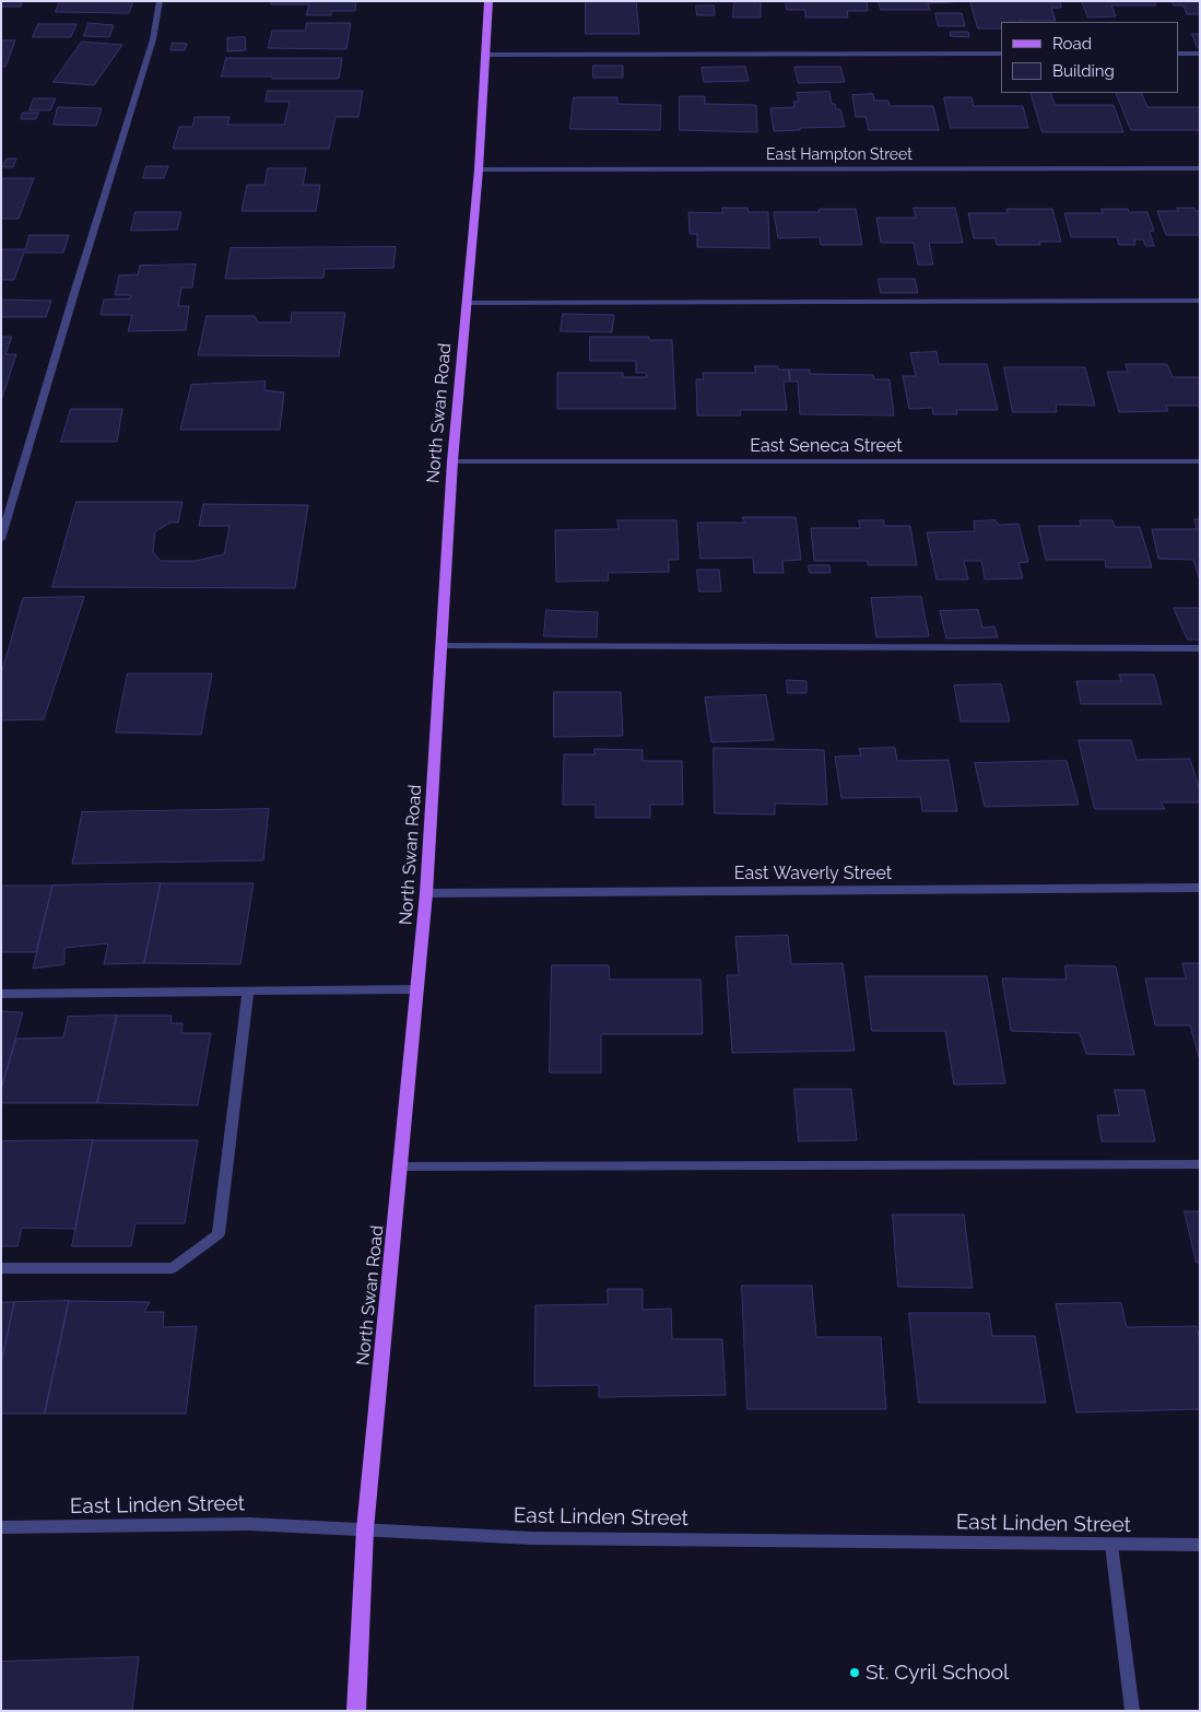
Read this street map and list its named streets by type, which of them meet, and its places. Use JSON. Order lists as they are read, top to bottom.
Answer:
{
  "streets": {
    "main road": ["North Swan Road"],
    "street": [
      "East Hampton Street",
      "East Seneca Street",
      "East Waverly Street",
      "East Linden Street"
    ]
  },
  "crossings": [
    ["East Hampton Street", "North Swan Road"],
    ["North Swan Road", "East Seneca Street"],
    ["North Swan Road", "East Waverly Street"],
    ["North Swan Road", "East Linden Street"]
  ],
  "places": ["St. Cyril School"],
  "legend": ["Road", "Building"]
}
